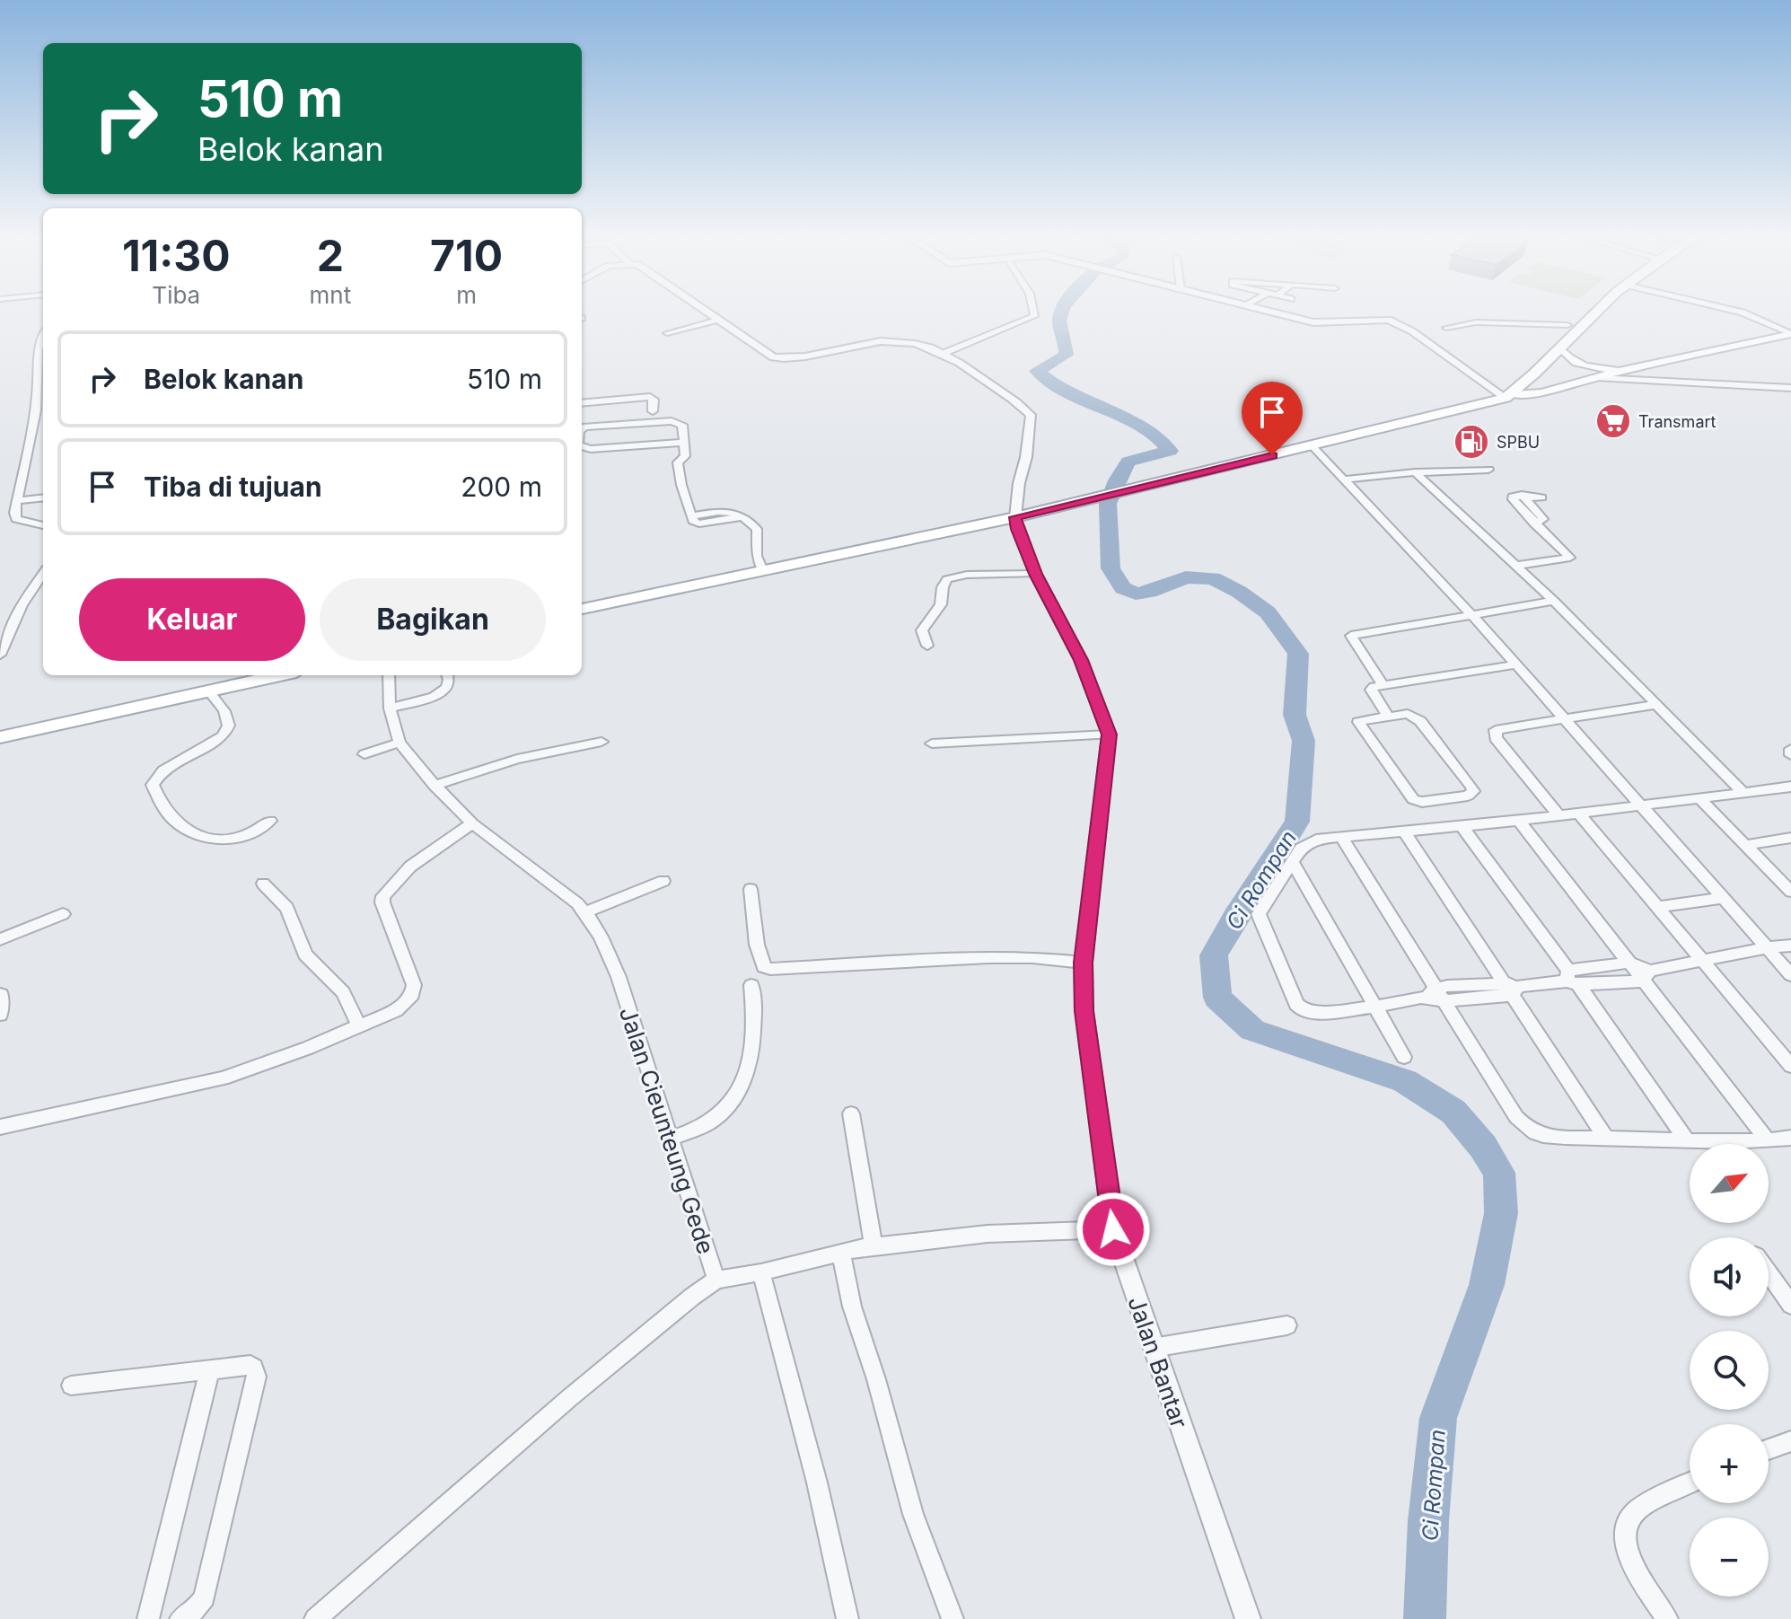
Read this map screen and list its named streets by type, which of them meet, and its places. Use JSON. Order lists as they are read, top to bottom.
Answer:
{
  "streets": {
    "street": ["Jalan Cieunteung Gede", "Jalan Bantar"]
  },
  "crossings": [
    ["Jalan Cieunteung Gede", "Jalan Bantar"]
  ],
  "water": ["Ci Rompan"],
  "places": {
    "supermarket": ["Transmart"],
    "fuel station": ["SPBU"]
  },
  "north": "top right",
  "page": {
    "turn": ["510 m", "Belok kanan"],
    "eta": [
      "11:30",
      "Tiba",
      "2",
      "mnt",
      "710",
      "m"
    ],
    "list": [
      {
        "name": "Belok kanan",
        "value": "510 m"
      },
      {
        "name": "Tiba di tujuan",
        "value": "200 m"
      }
    ],
    "buttons": ["Keluar", "Bagikan"],
    "map_buttons": ["+", "−"]
  }
}
